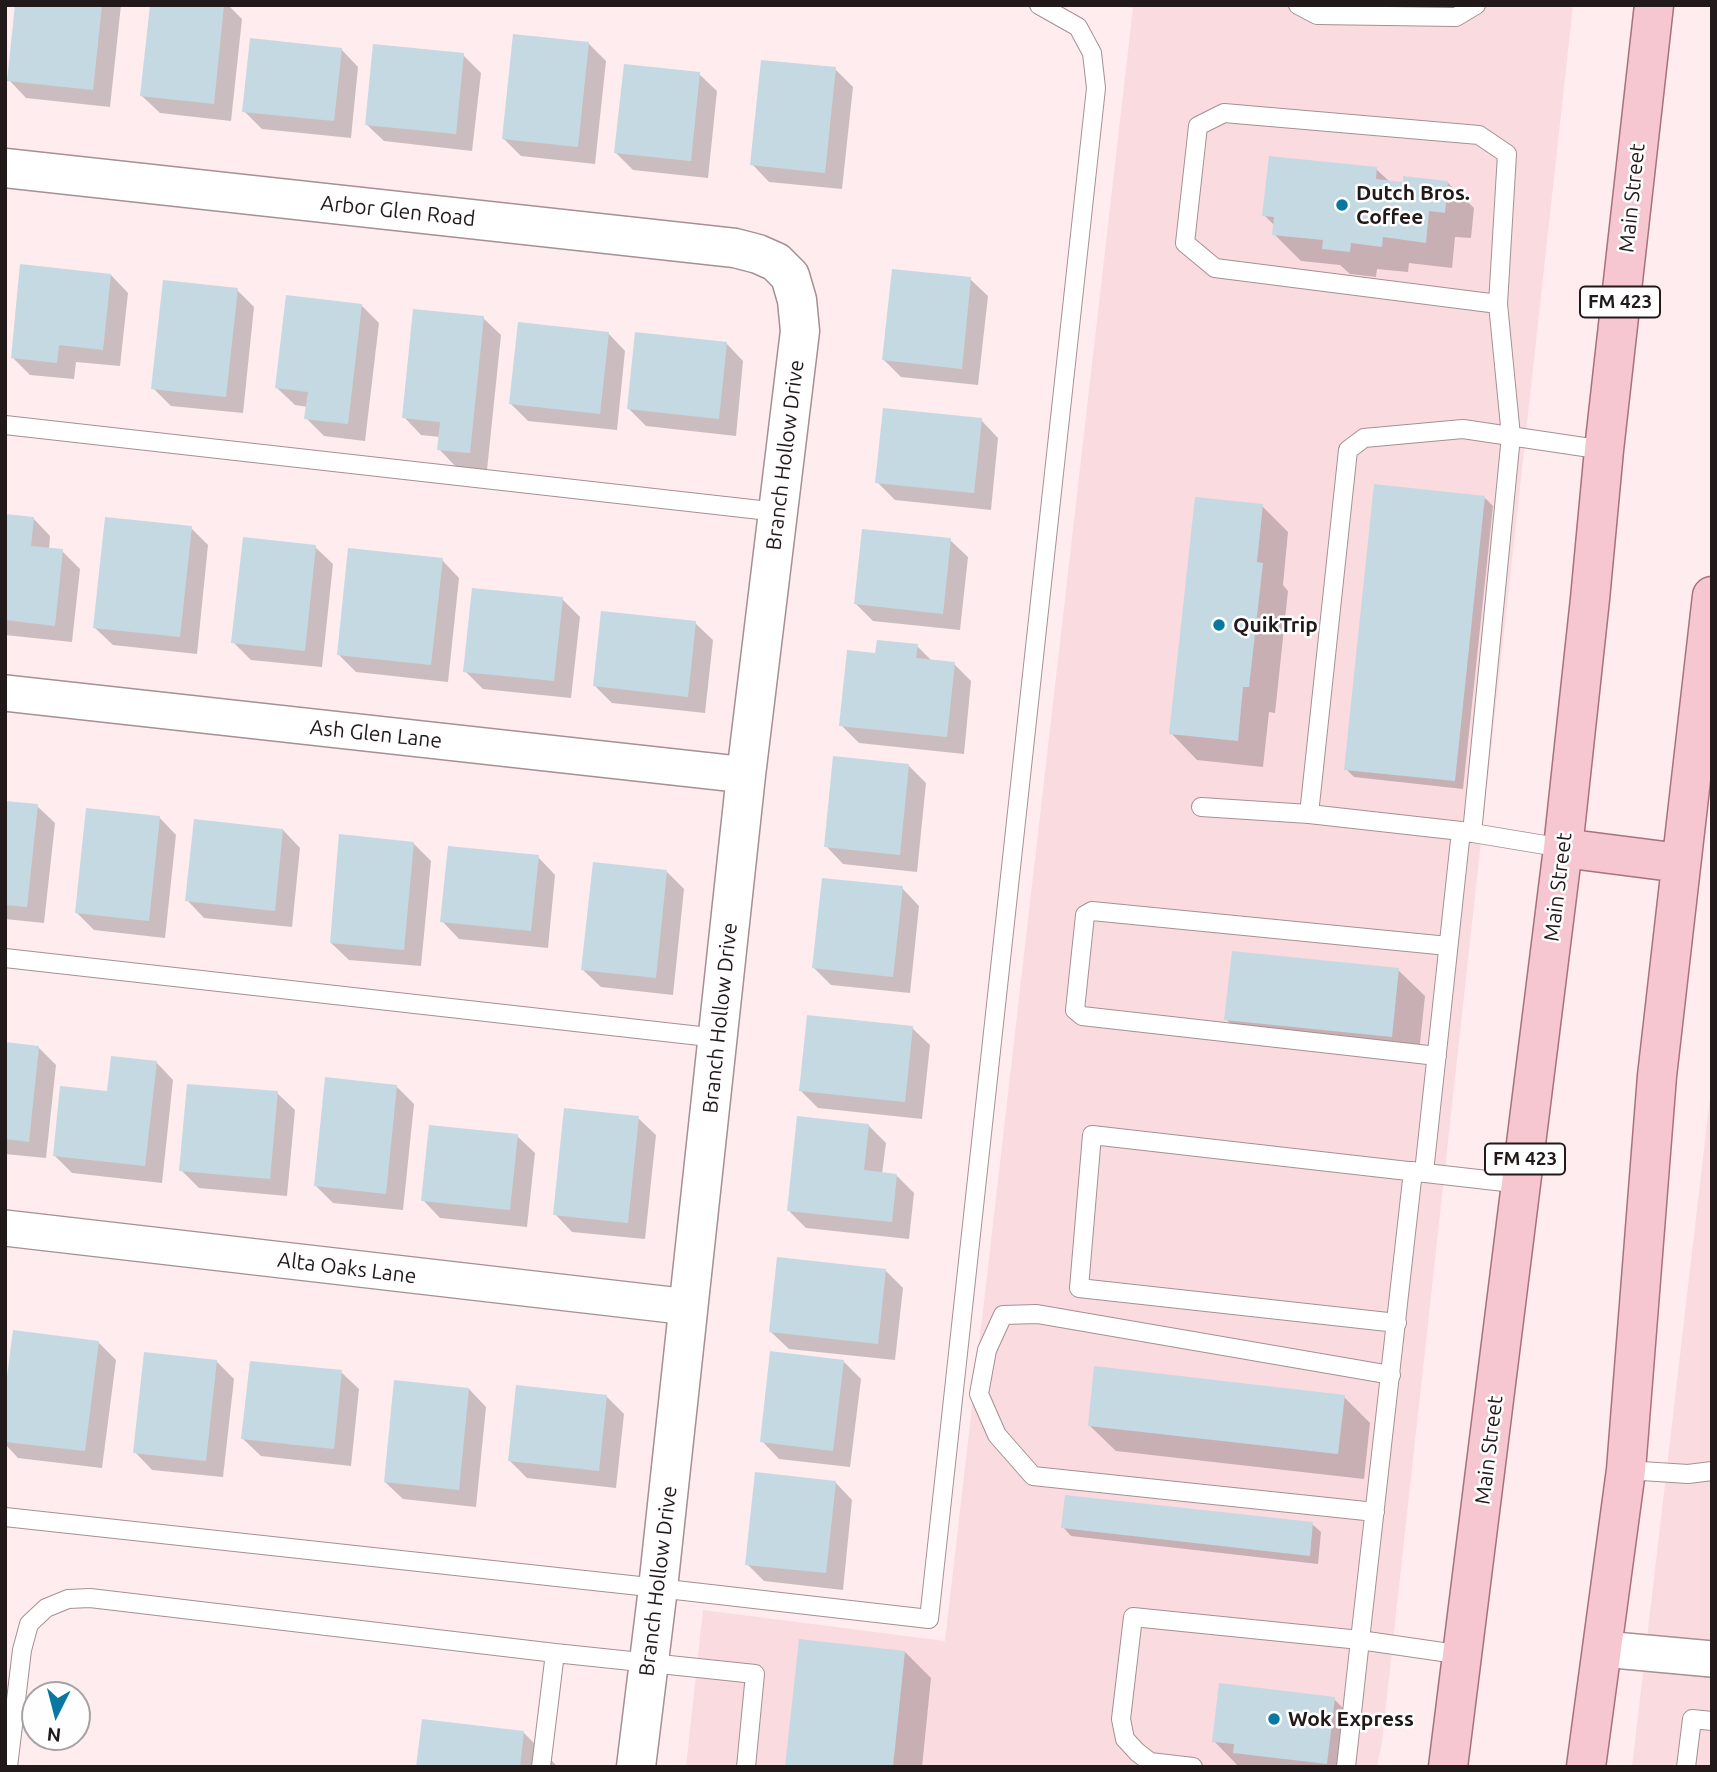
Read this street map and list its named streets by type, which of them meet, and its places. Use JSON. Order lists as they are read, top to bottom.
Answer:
{
  "streets": {
    "main road": ["Main Street", "FM 423"],
    "street": [
      "Arbor Glen Road",
      "Branch Hollow Drive",
      "Ash Glen Lane",
      "Alta Oaks Lane"
    ]
  },
  "crossings": [
    ["Arbor Glen Road", "Branch Hollow Drive"],
    ["Branch Hollow Drive", "Ash Glen Lane"],
    ["Branch Hollow Drive", "Alta Oaks Lane"]
  ],
  "places": ["Dutch Bros. Coffee", "QuikTrip", "Wok Express"],
  "north": "bottom"
}
